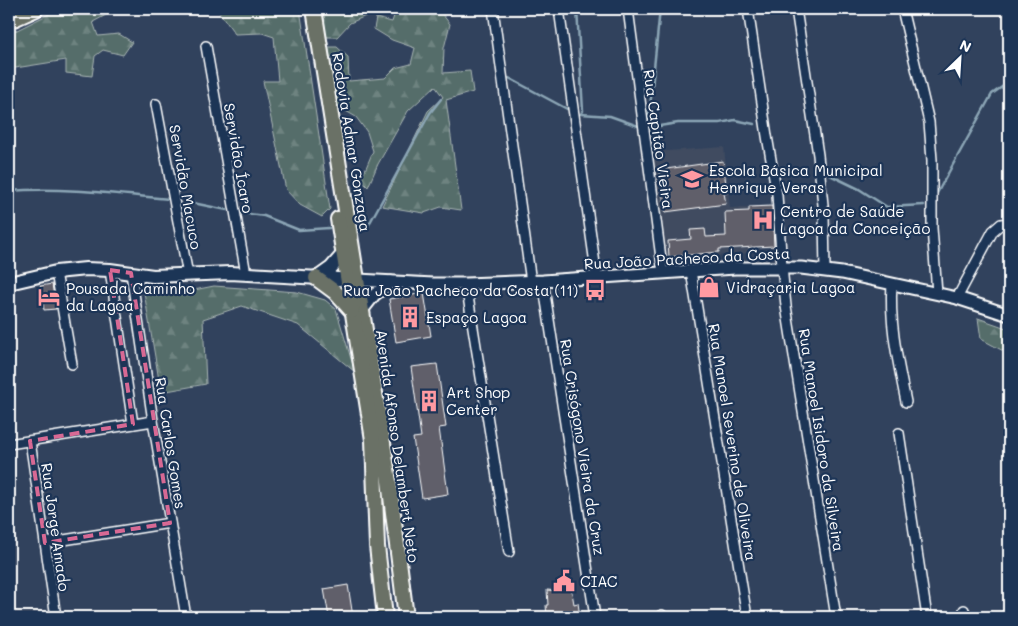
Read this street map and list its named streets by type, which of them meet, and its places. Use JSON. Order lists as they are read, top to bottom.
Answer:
{
  "streets": {
    "main road": ["Rodovia Admar Gonzaga", "Avenida Afonso Delambert Neto"],
    "street": [
      "Rua Capitão Vieira",
      "Servidão Ícaro",
      "Servidão Macuco",
      "Rua João Pacheco da Costa",
      "Rua Manoel Isidoro da Silveira",
      "Rua Manoel Severino de Oliveira",
      "Rua Carlos Gomes",
      "Rua Crisógono Vieira da Cruz",
      "Rua Jorge Amado"
    ]
  },
  "crossings": [
    ["Rua Capitão Vieira", "Rua João Pacheco da Costa"],
    ["Rodovia Admar Gonzaga", "Rua João Pacheco da Costa"],
    ["Rodovia Admar Gonzaga", "Avenida Afonso Delambert Neto"],
    ["Rua João Pacheco da Costa", "Rua Manoel Isidoro da Silveira"],
    ["Rua João Pacheco da Costa", "Rua Manoel Severino de Oliveira"],
    ["Rua João Pacheco da Costa", "Avenida Afonso Delambert Neto"],
    ["Rua João Pacheco da Costa", "Rua Crisógono Vieira da Cruz"]
  ],
  "places": {
    "school or university": ["Escola Básica Municipal Henrique Veras"],
    "hospital": ["Centro de Saúde Lagoa da Conceição"],
    "shop": ["Vidraçaria Lagoa"],
    "bus stop": ["Rua João Pacheco da Costa (11)"],
    "hotel": ["Pousada Caminho da Lagoa"],
    "building": ["Espaço Lagoa", "Art Shop Center"],
    "public building": ["CIAC"]
  },
  "north": "top right"
}
